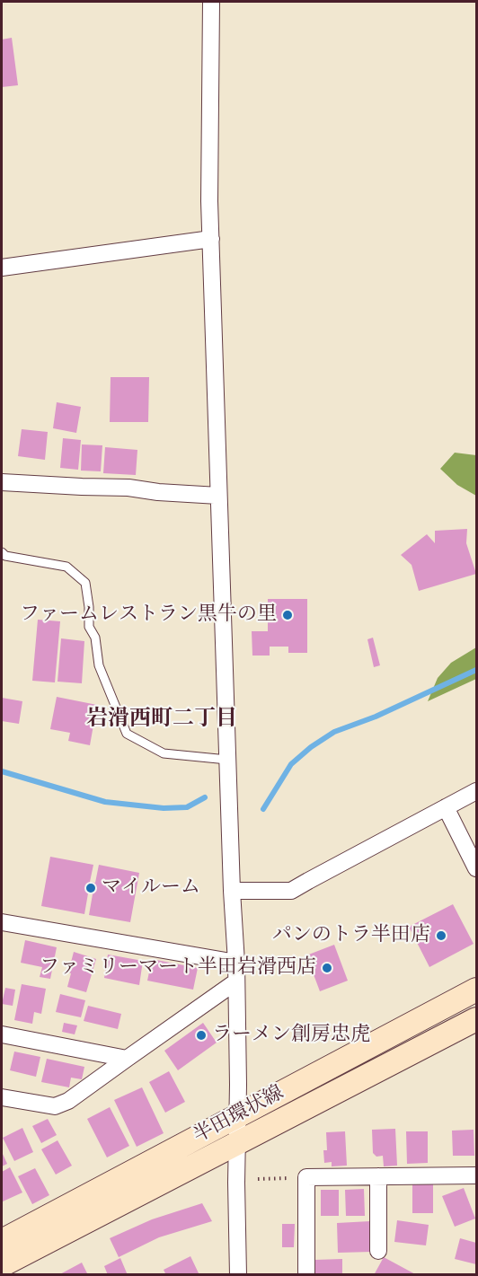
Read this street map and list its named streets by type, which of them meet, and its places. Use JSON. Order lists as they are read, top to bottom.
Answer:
{
  "streets": {
    "main road": ["半田環状線"]
  },
  "districts": ["岩滑西町二丁目"],
  "places": [
    "ファームレストラン黒牛の里",
    "マイルーム",
    "パンのトラ半田店",
    "ファミリーマート半田岩滑西店",
    "ラーメン創房忠虎"
  ]
}
